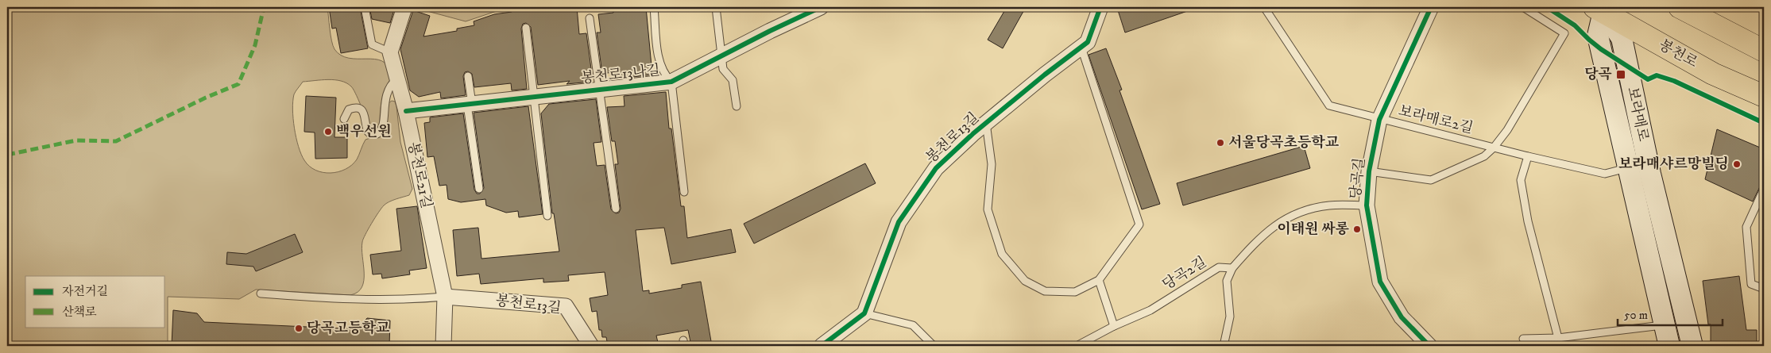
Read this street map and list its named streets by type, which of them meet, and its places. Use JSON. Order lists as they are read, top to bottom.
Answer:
{
  "streets": {
    "main road": ["봉천로", "보라매로"],
    "street": [
      "봉천로13나길",
      "봉천로13길",
      "봉천로21길",
      "당곡길"
    ],
    "lane": ["보라매로2길", "당곡2길"]
  },
  "crossings": [
    ["봉천로", "보라매로"],
    ["봉천로13나길", "봉천로21길"],
    ["보라매로", "보라매로2길"],
    ["보라매로2길", "당곡길"],
    ["봉천로13길", "봉천로21길"]
  ],
  "places": {
    "transit": ["당곡"],
    "other": [
      "백우선원",
      "서울당곡초등학교",
      "보라매샤르망빌딩",
      "이태원 싸롱",
      "당곡고등학교"
    ]
  },
  "legend": ["자전거길", "산책로"],
  "scale_bar": "50 m"
}
